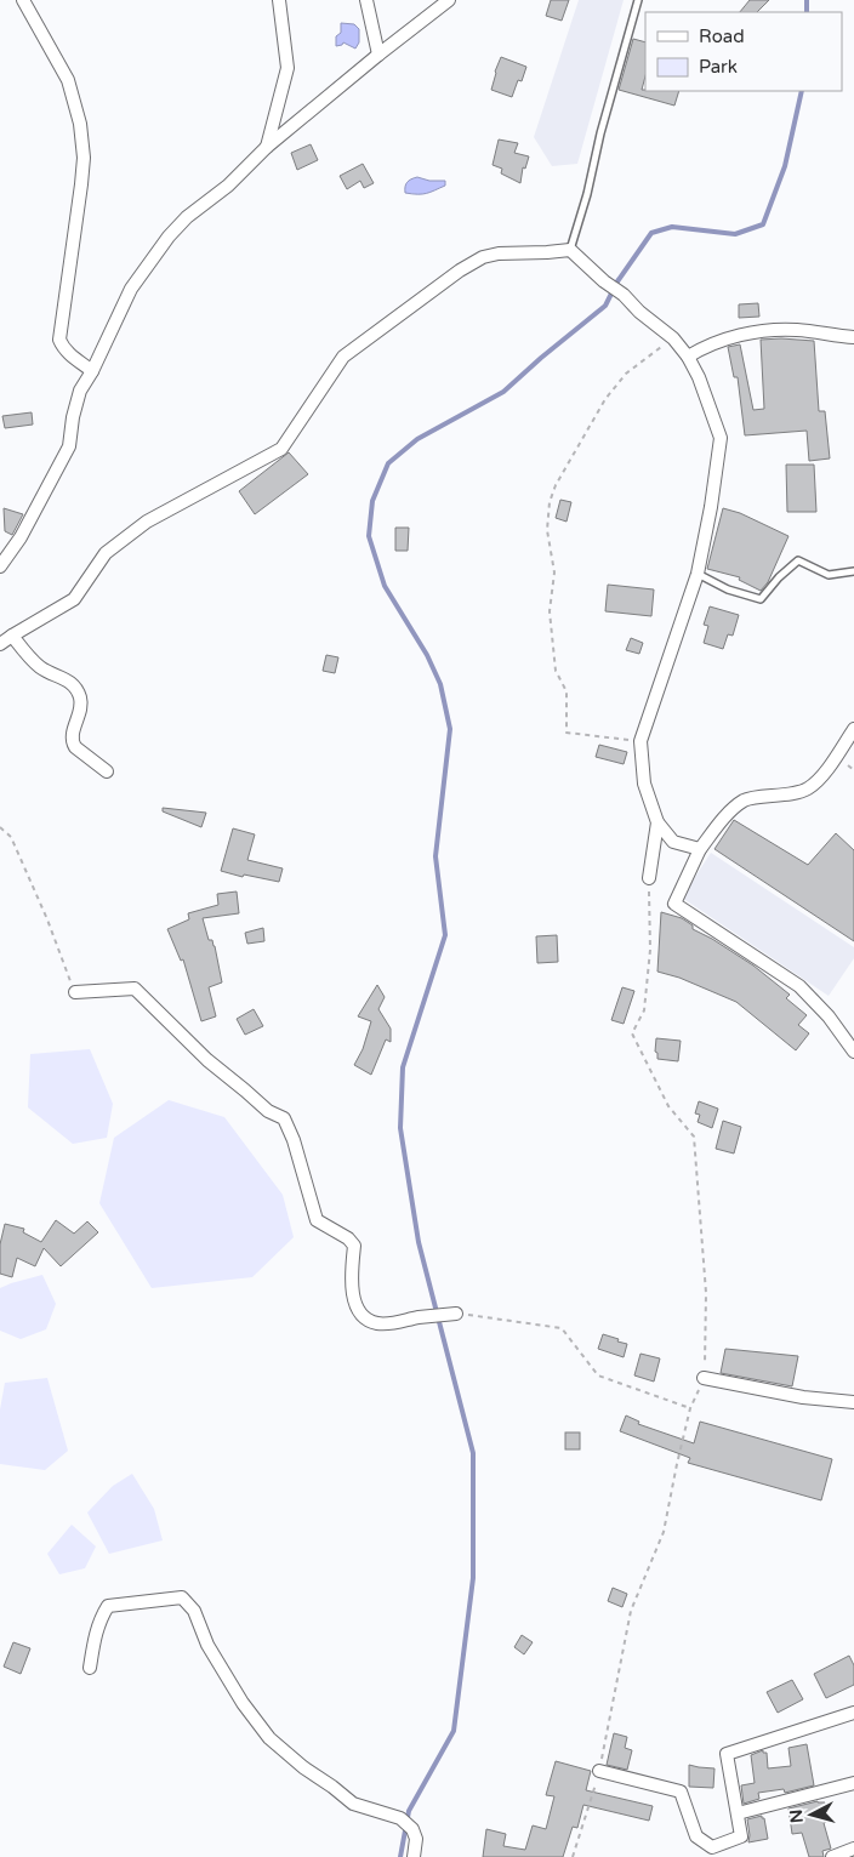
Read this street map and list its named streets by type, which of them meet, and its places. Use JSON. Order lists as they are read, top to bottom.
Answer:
{
  "legend": ["Road", "Park"],
  "north": "left"
}
